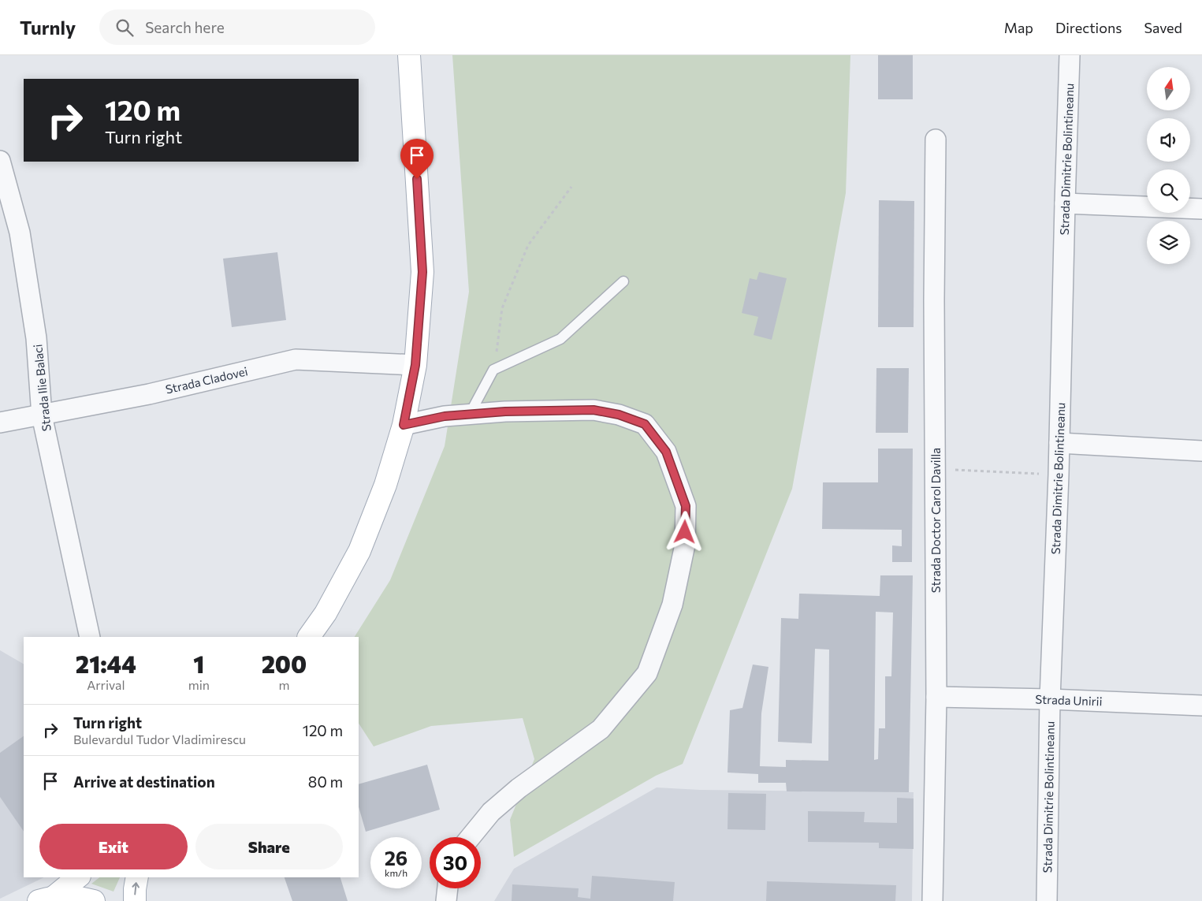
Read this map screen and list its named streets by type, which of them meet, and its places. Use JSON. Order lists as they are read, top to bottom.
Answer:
{
  "streets": {
    "street": [
      "Strada Dimitrie Bolintineanu",
      "Strada Cladovei",
      "Strada Ilie Balaci",
      "Strada Doctor Carol Davilla",
      "Strada Unirii"
    ]
  },
  "crossings": [
    ["Strada Dimitrie Bolintineanu", "Strada Unirii"],
    ["Strada Cladovei", "Strada Ilie Balaci"],
    ["Strada Doctor Carol Davilla", "Strada Unirii"]
  ],
  "north": "top",
  "page": {
    "header": "Turnly",
    "search": "Search here",
    "nav": ["Map", "Directions", "Saved"],
    "turn": ["120 m", "Turn right"],
    "eta": [
      "21:44",
      "Arrival",
      "1",
      "min",
      "200",
      "m"
    ],
    "list": [
      {
        "name": "Turn right",
        "note": "Bulevardul Tudor Vladimirescu",
        "value": "120 m"
      },
      {
        "name": "Arrive at destination",
        "value": "80 m"
      }
    ],
    "buttons": ["Exit", "Share"],
    "speed": "26 km/h",
    "limit": "30"
  }
}
